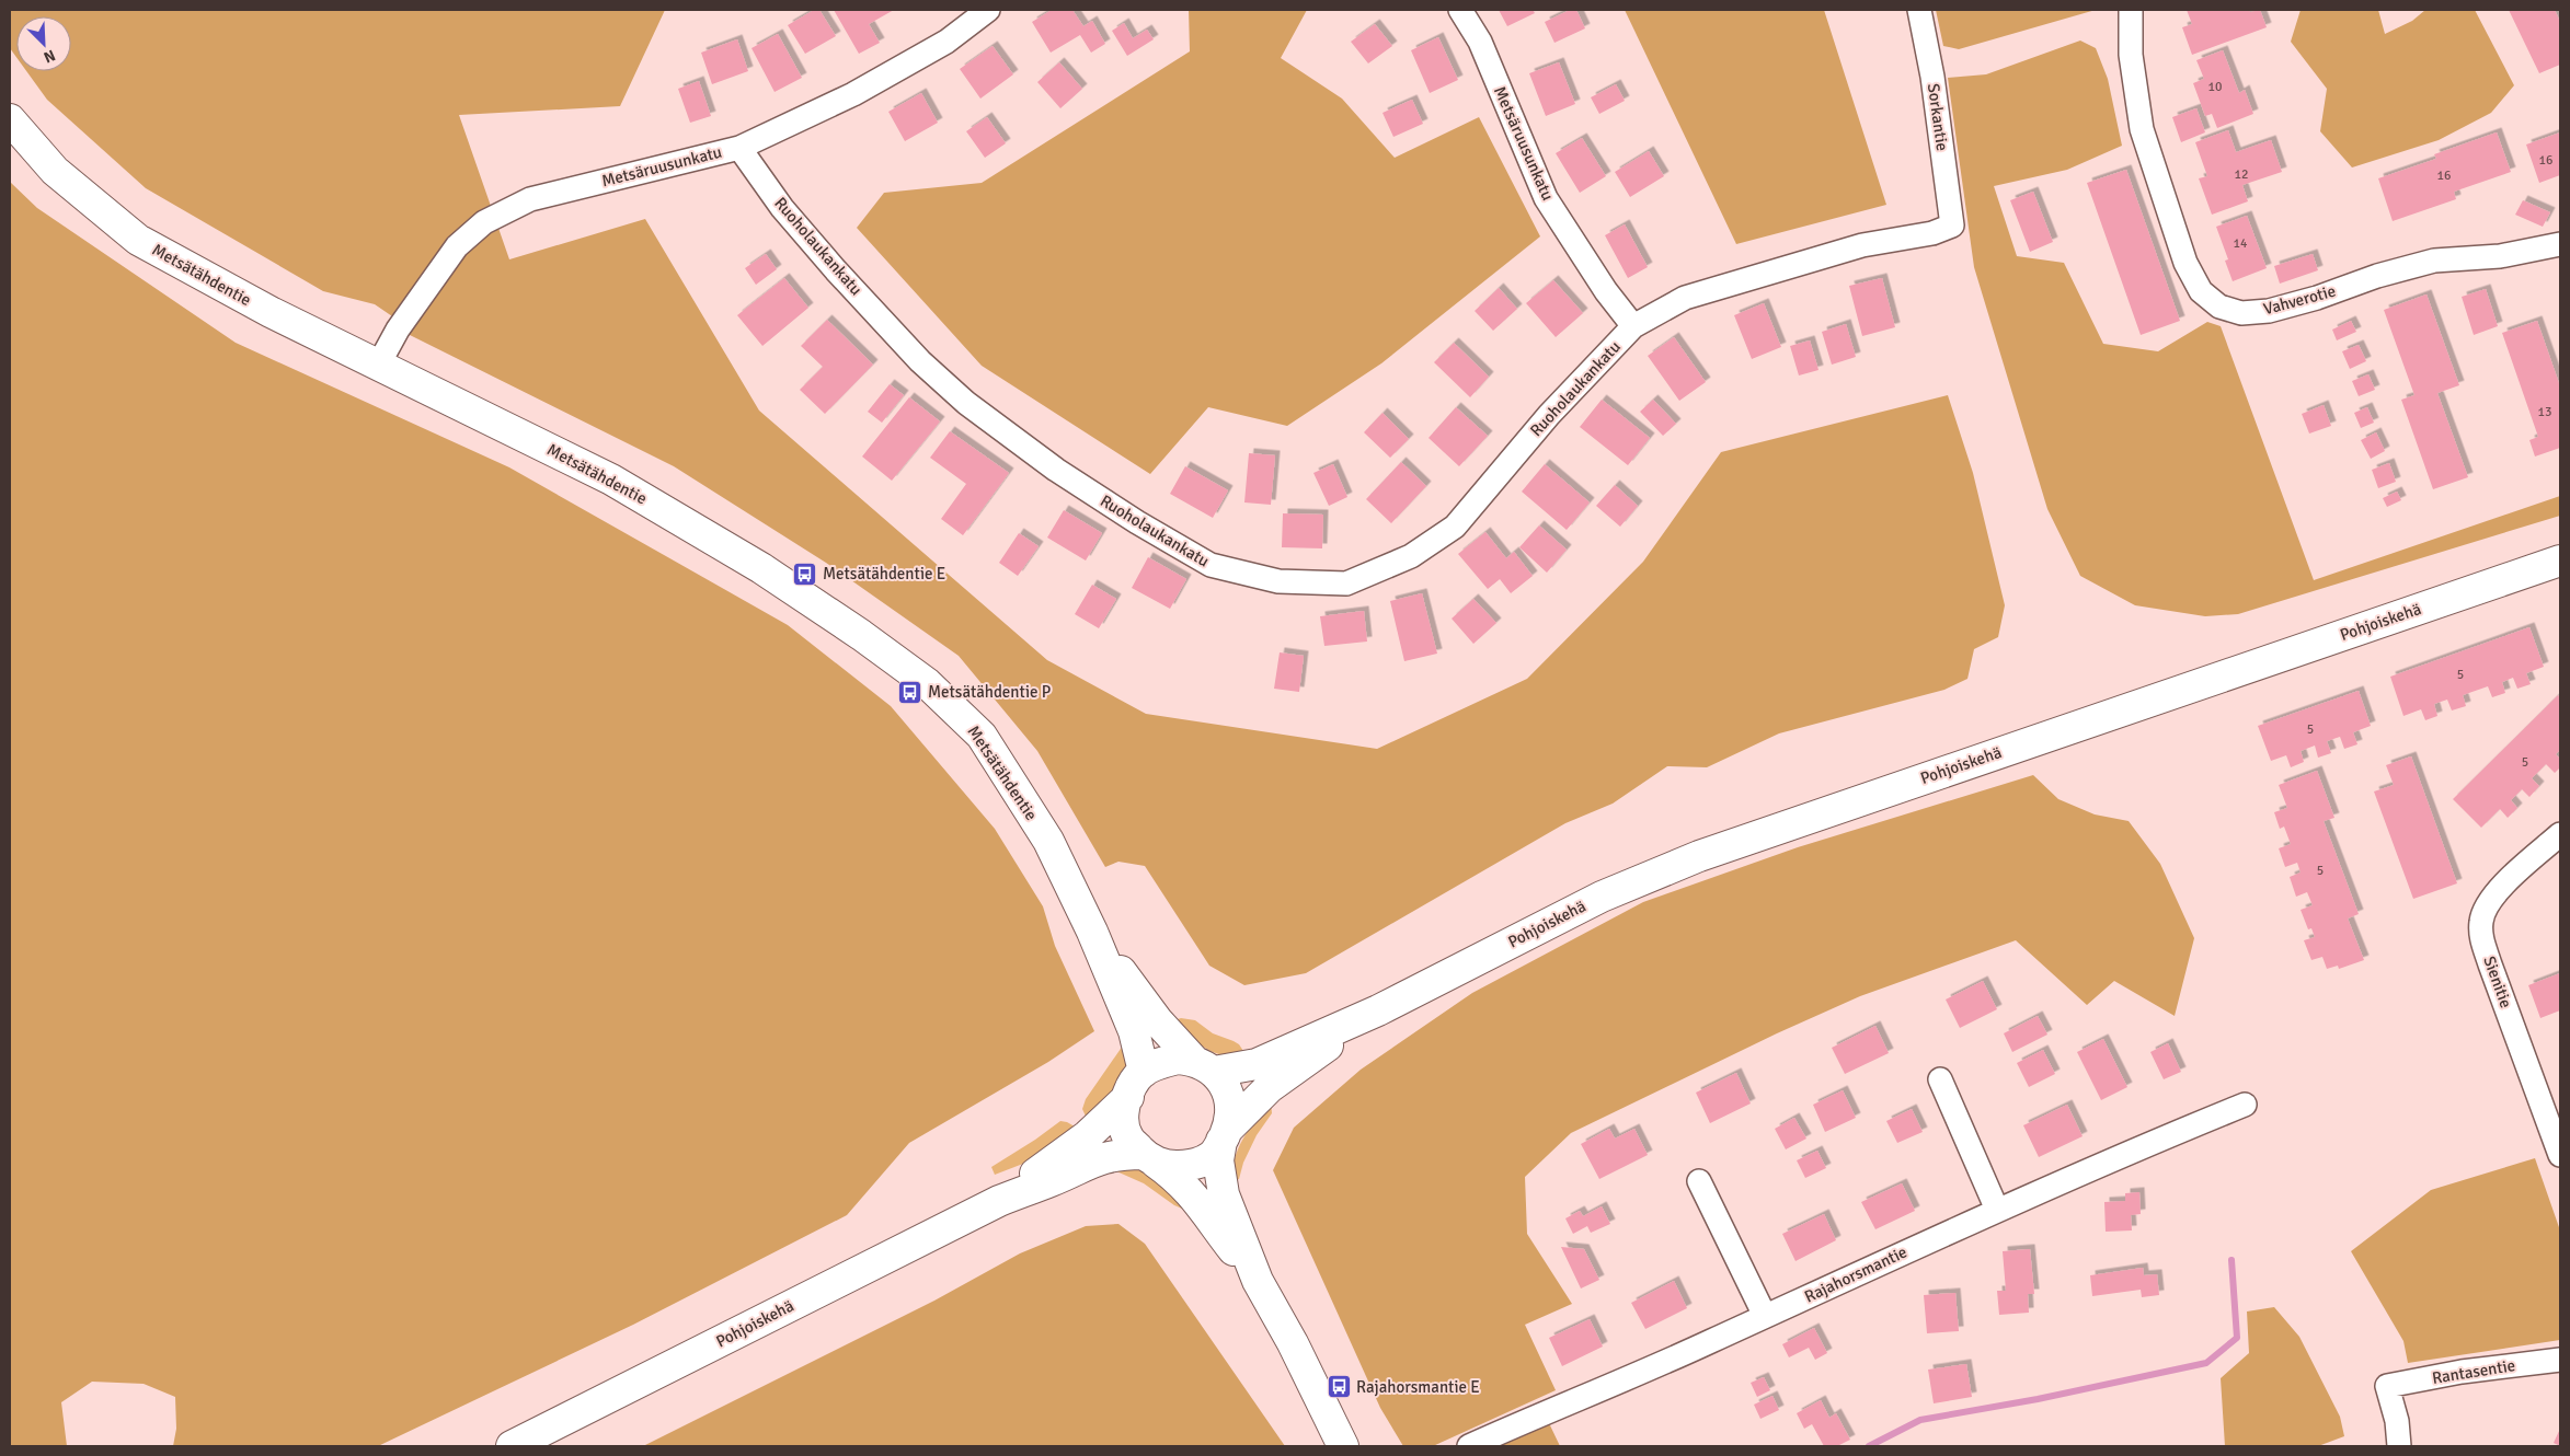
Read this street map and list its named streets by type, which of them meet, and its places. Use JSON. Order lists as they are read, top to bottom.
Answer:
{
  "streets": {
    "main road": ["Metsätähdentie", "Pohjoiskehä"],
    "street": [
      "Sorkantie",
      "Metsäruusunkatu",
      "Ruoholaukankatu",
      "Vahverotie",
      "Sienitie",
      "Rajahorsmantie",
      "Rantasentie"
    ]
  },
  "crossings": [
    ["Sorkantie", "Ruoholaukankatu"],
    ["Metsäruusunkatu", "Ruoholaukankatu"],
    ["Metsäruusunkatu", "Metsätähdentie"],
    ["Metsätähdentie", "Pohjoiskehä"]
  ],
  "places": {
    "bus stop": ["Metsätähdentie E", "Metsätähdentie P", "Rajahorsmantie E"]
  },
  "house_numbers": [
    "10",
    "16",
    "12",
    "16",
    "14",
    "13",
    "5",
    "5",
    "5",
    "5"
  ],
  "north": "bottom right"
}
